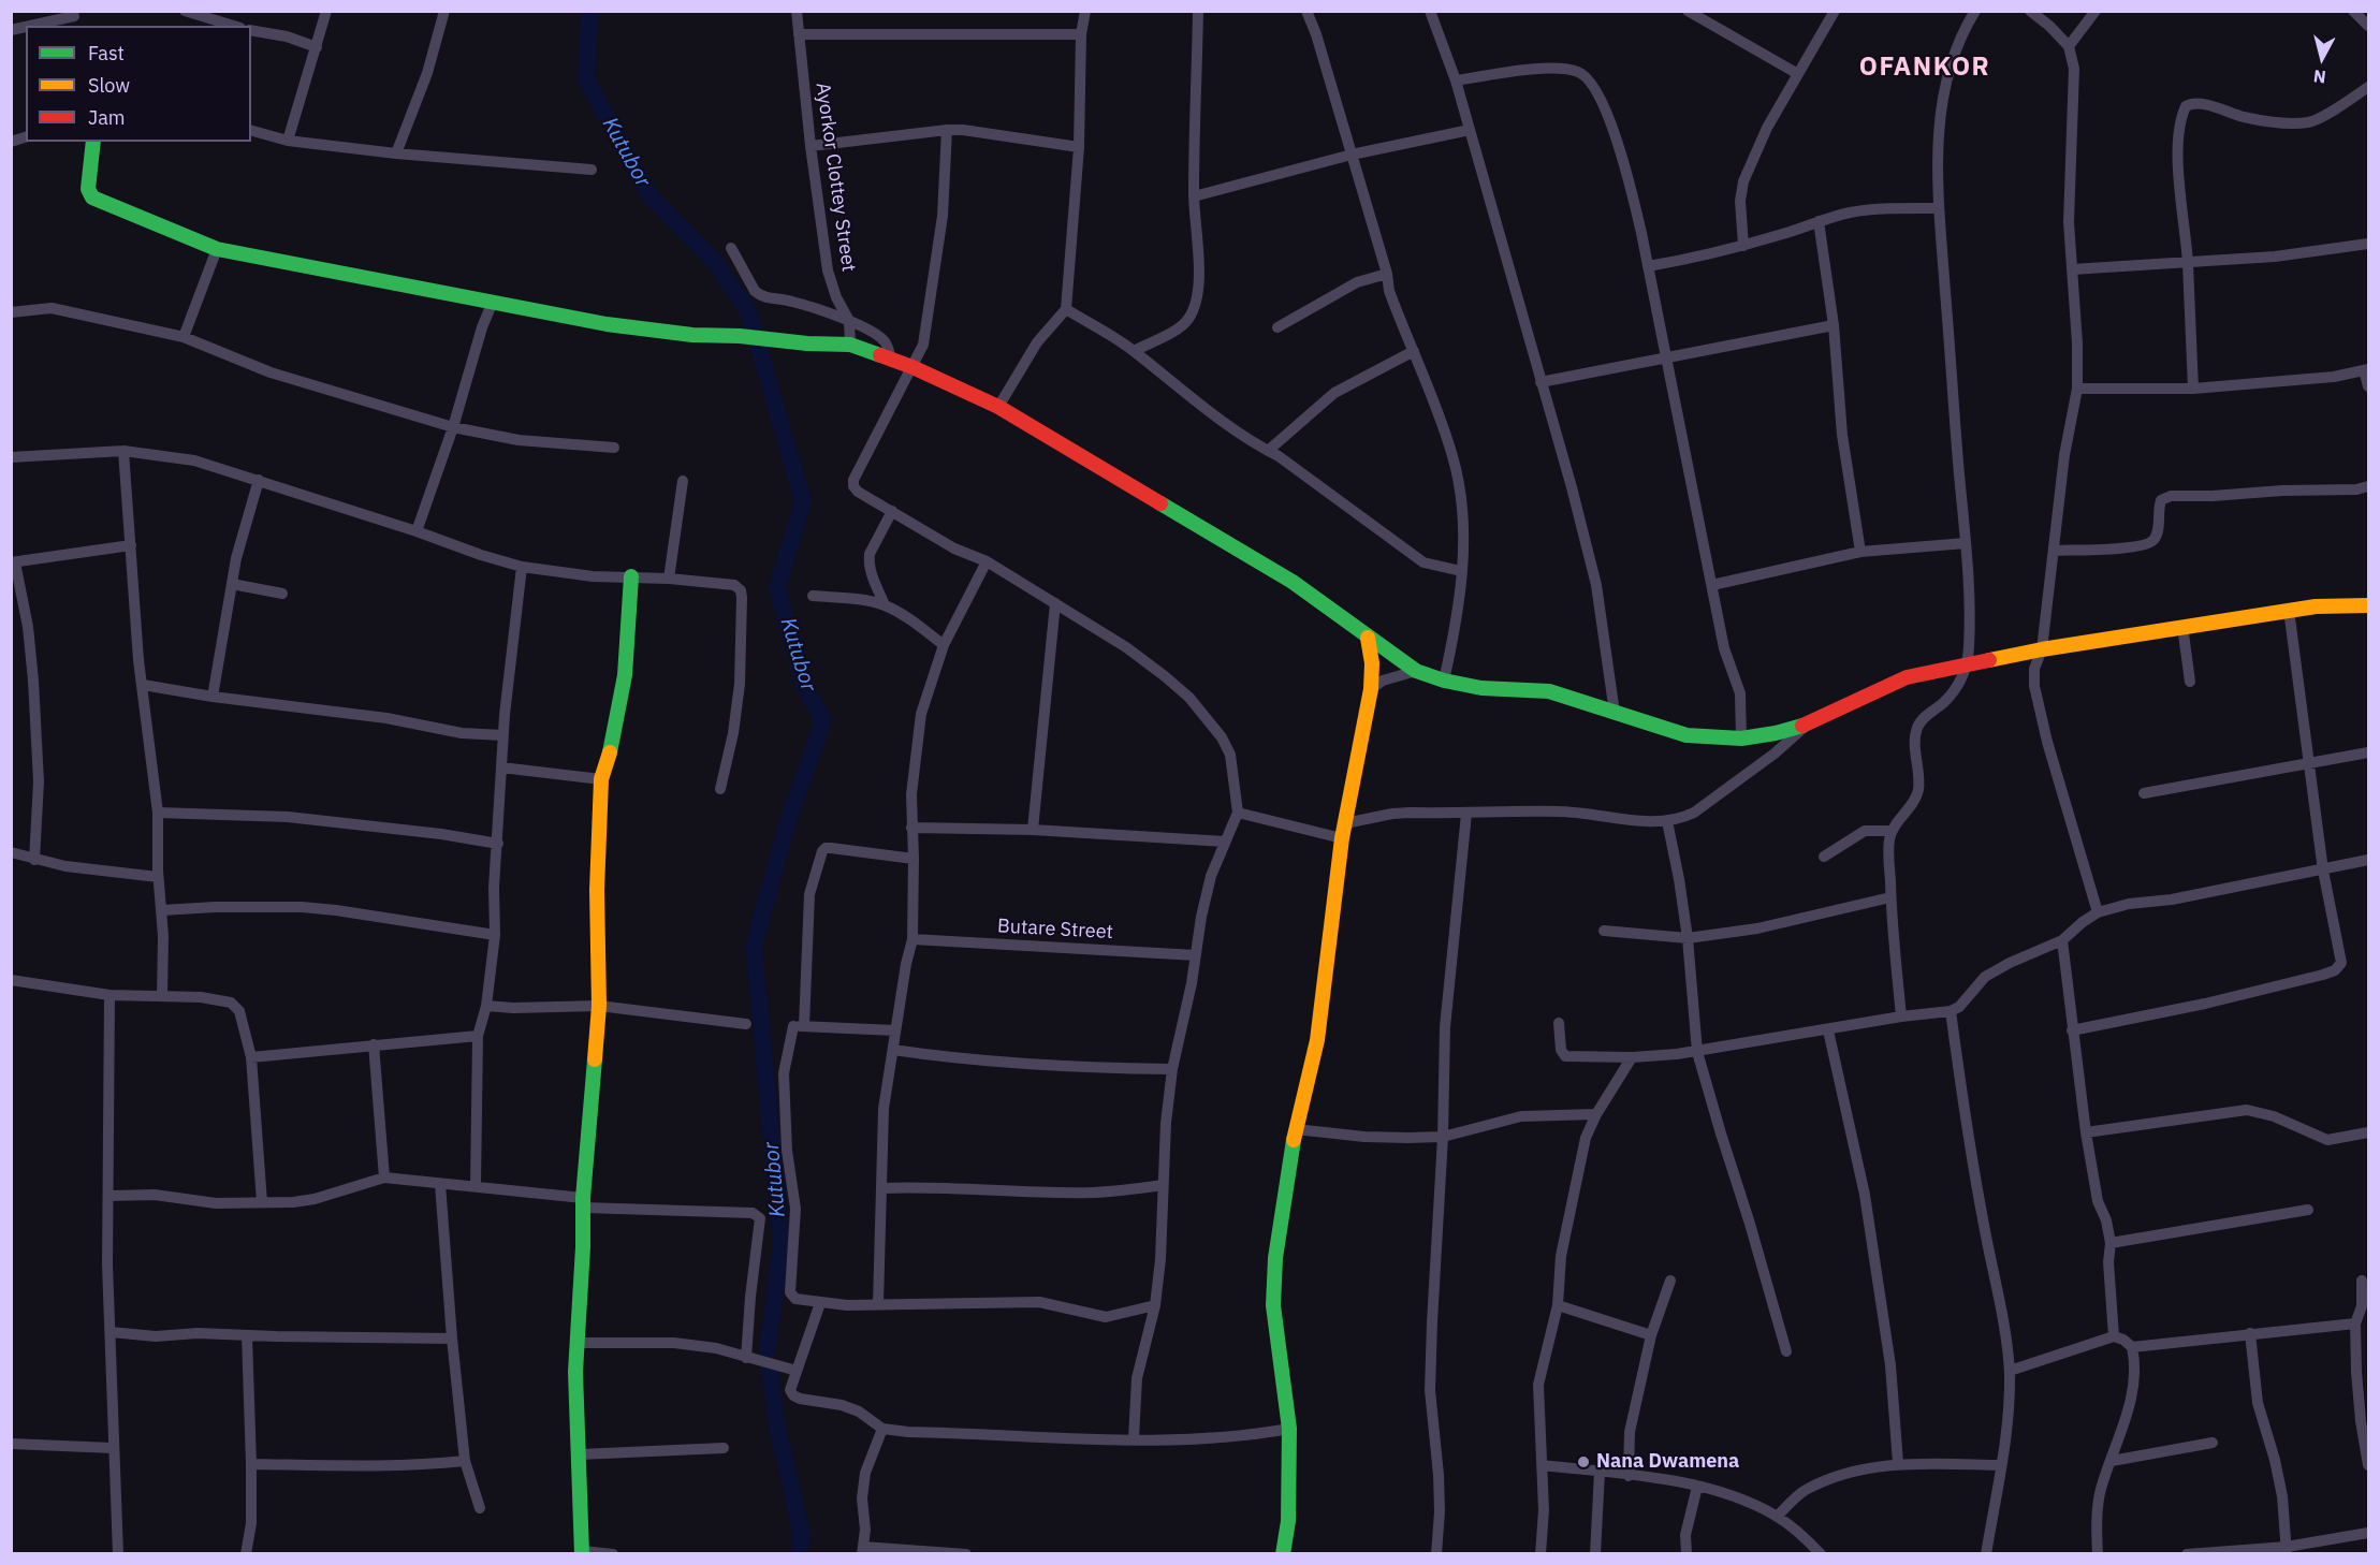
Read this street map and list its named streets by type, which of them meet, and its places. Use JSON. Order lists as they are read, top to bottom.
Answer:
{
  "streets": {
    "street": ["Ayorkor Clottey Street", "Butare Street"]
  },
  "districts": ["OFANKOR"],
  "water": ["Kutubor"],
  "places": ["Nana Dwamena"],
  "legend": ["Fast", "Slow", "Jam"],
  "north": "bottom"
}
